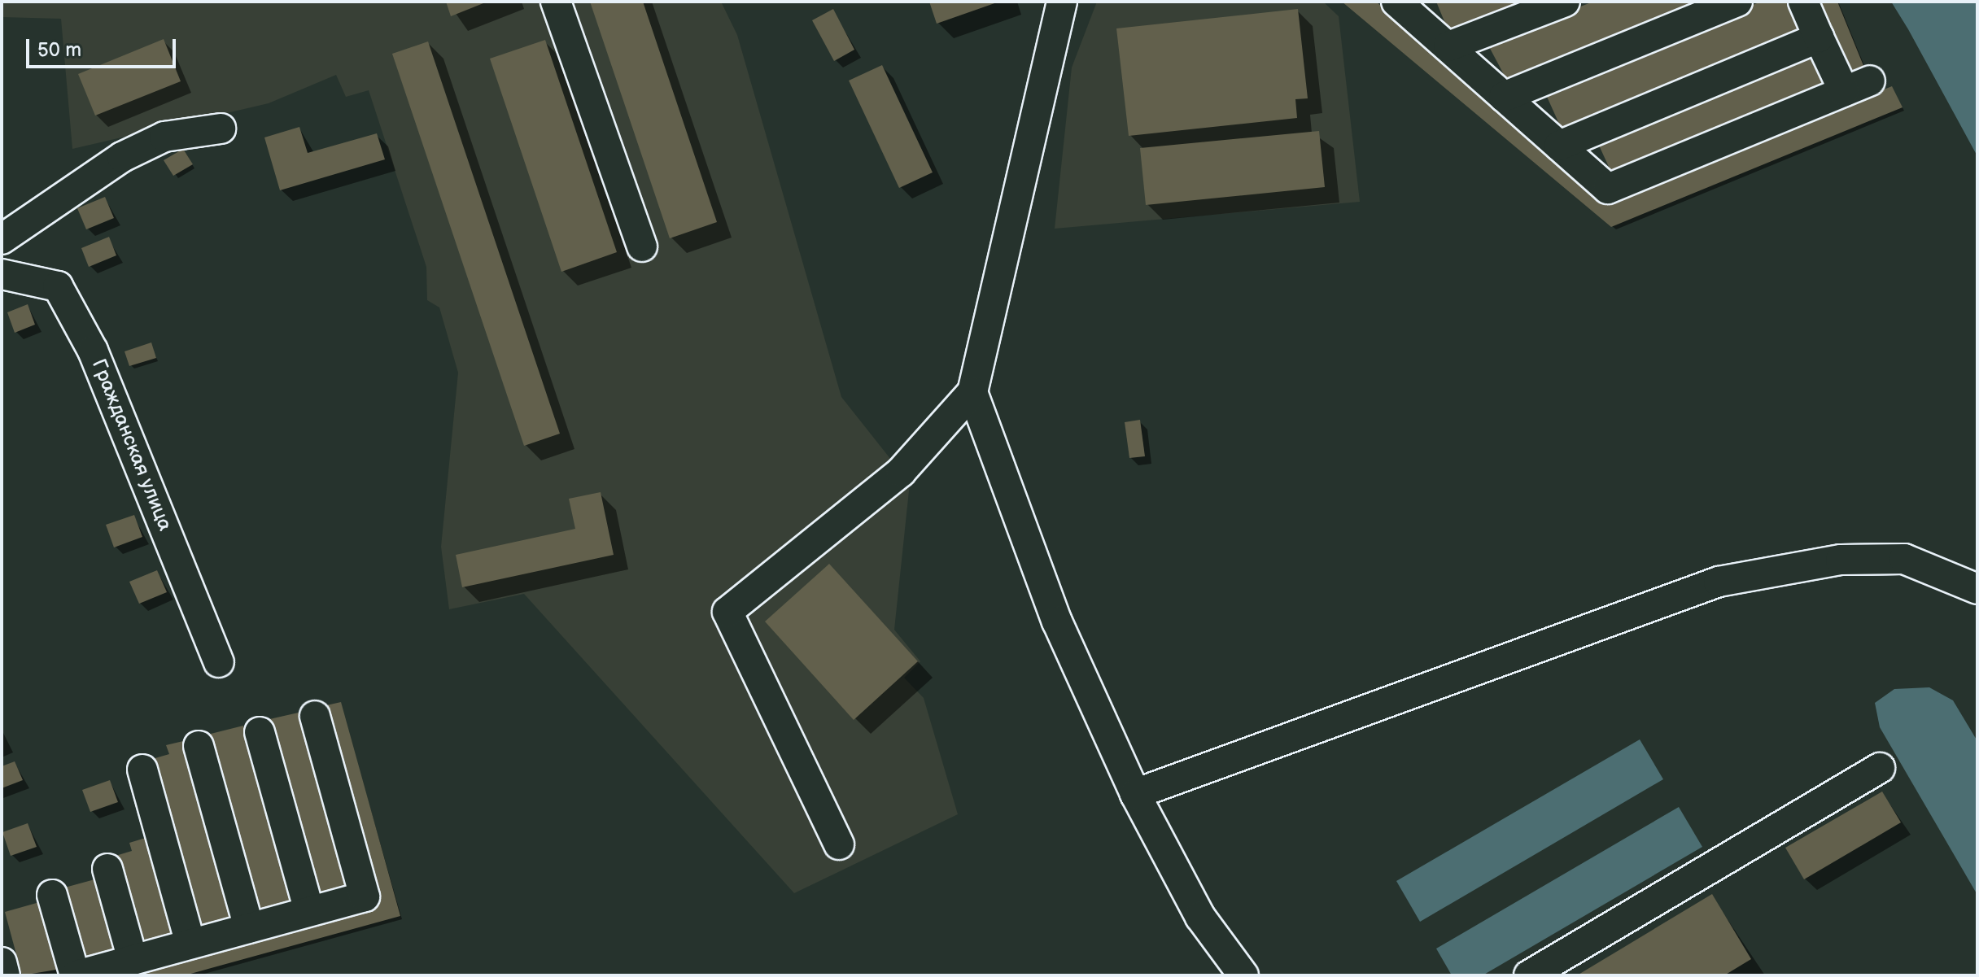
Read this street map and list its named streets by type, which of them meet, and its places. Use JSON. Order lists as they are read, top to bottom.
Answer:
{
  "streets": {
    "street": ["Гражданская улица"]
  },
  "scale_bar": "50 m"
}
